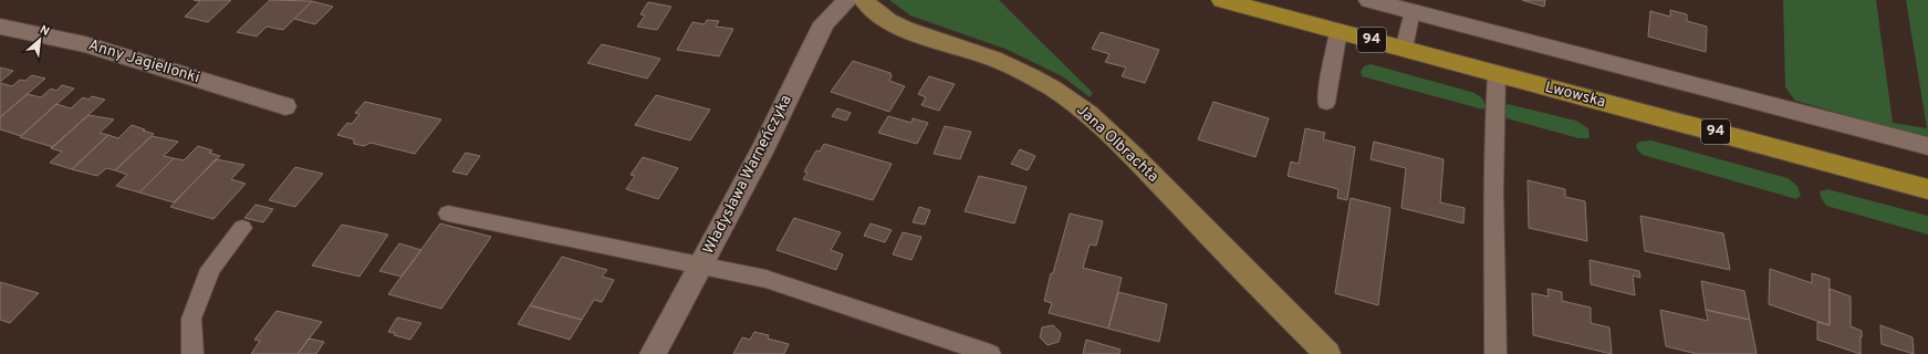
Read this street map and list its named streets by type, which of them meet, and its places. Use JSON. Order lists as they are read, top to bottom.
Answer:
{
  "streets": {
    "main road": ["94", "Lwowska"],
    "street": ["Anny Jagiellonki", "Jana Olbrachta", "Władysława Warneńczyka"]
  },
  "north": "top right"
}
